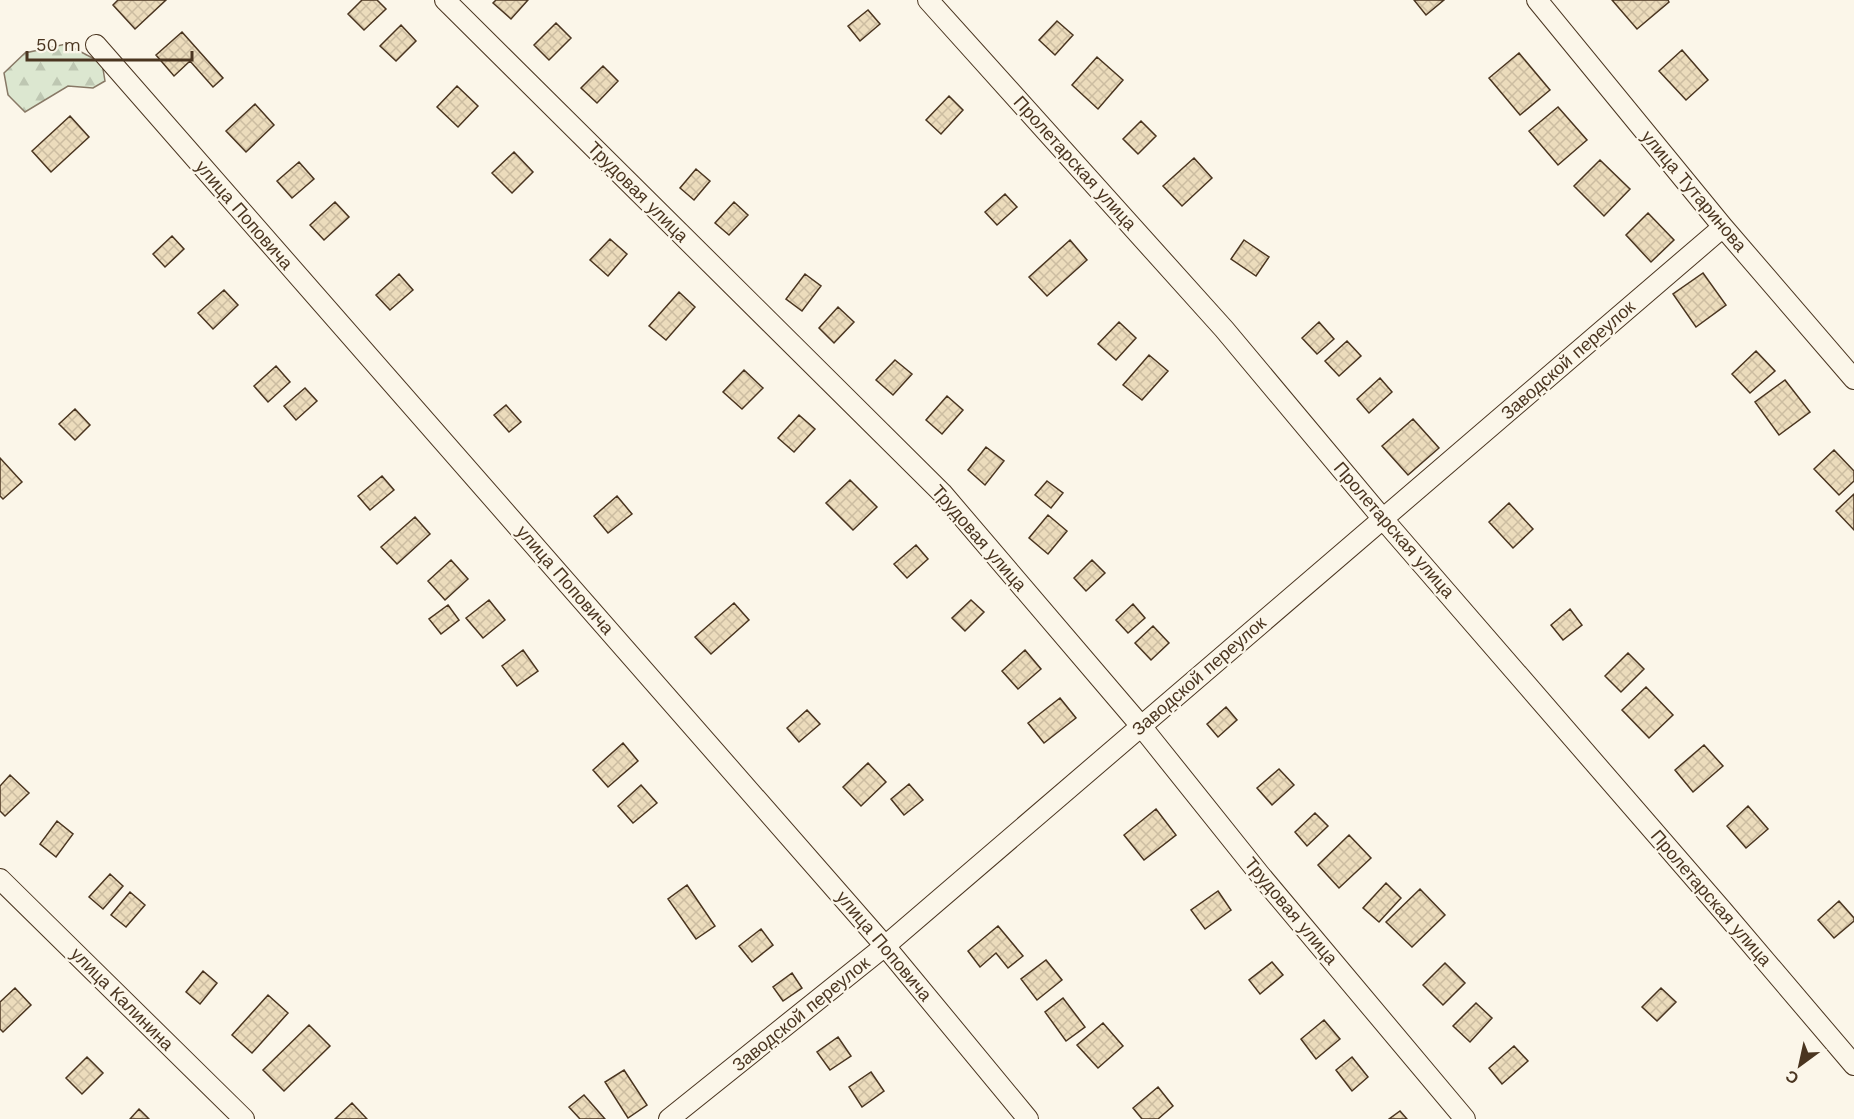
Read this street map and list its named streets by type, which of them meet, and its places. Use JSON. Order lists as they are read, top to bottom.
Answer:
{
  "streets": {
    "street": [
      "Пролетарская улица",
      "улица Тутаринова",
      "Трудовая улица",
      "улица Поповича",
      "Заводской переулок",
      "улица Калинина"
    ]
  },
  "crossings": [
    ["Пролетарская улица", "Заводской переулок"],
    ["улица Тутаринова", "Заводской переулок"],
    ["Трудовая улица", "Заводской переулок"],
    ["улица Поповича", "Заводской переулок"]
  ],
  "scale_bar": "50 m",
  "north": "bottom left"
}
